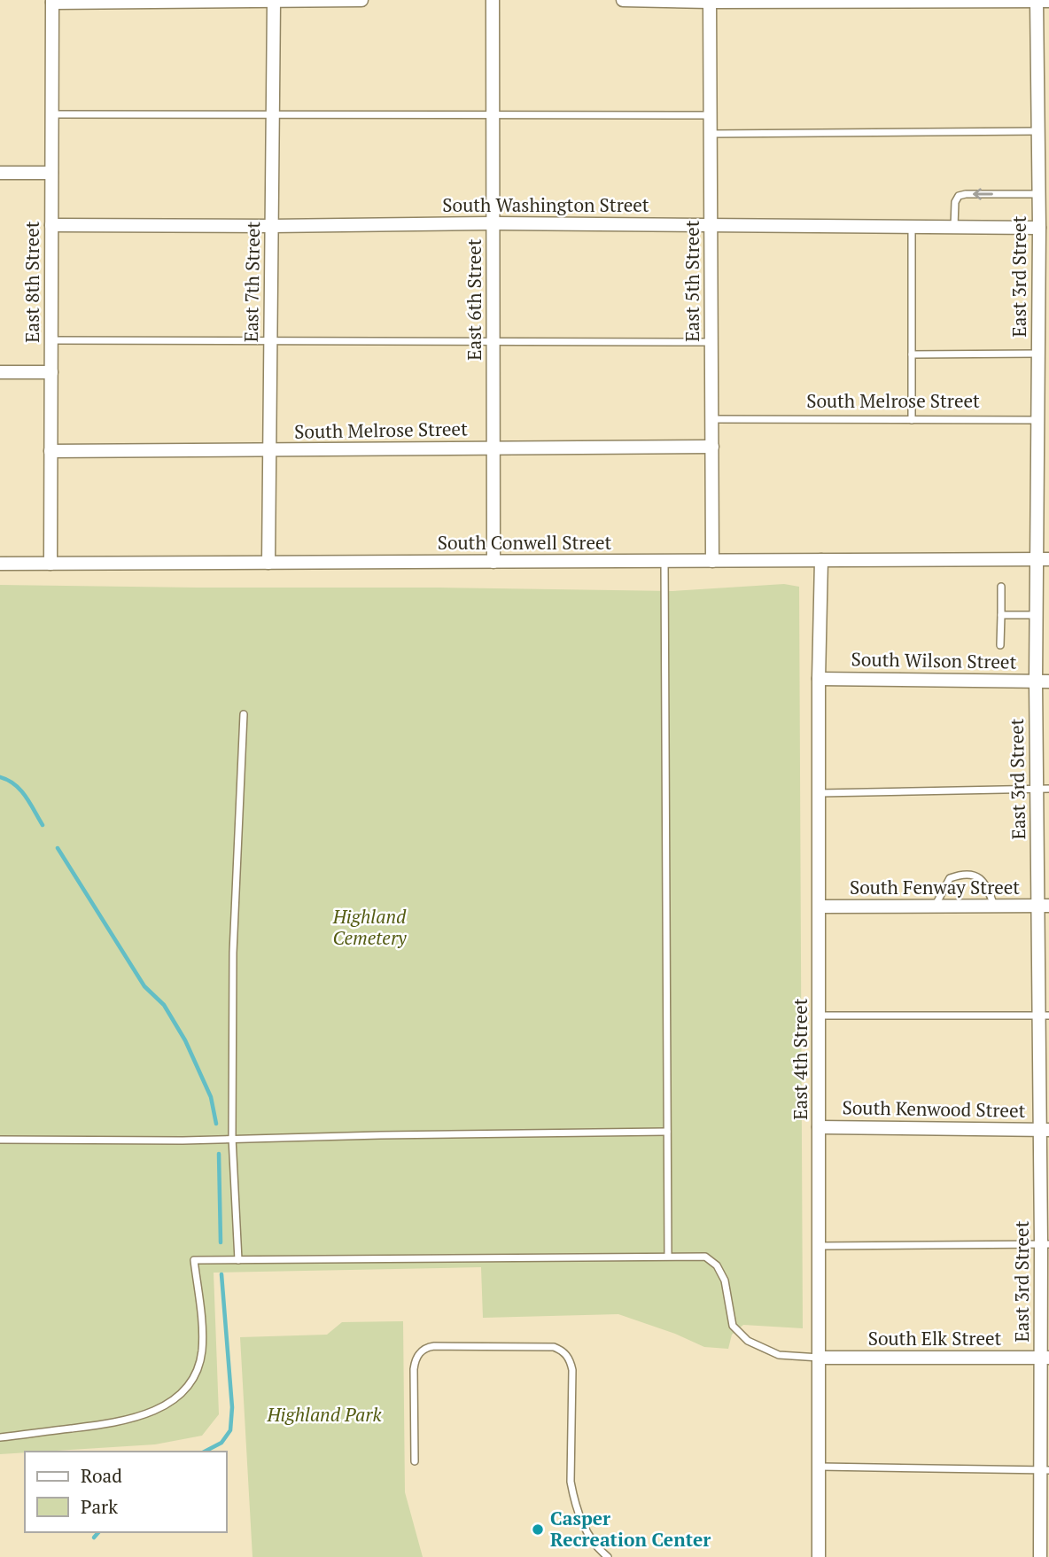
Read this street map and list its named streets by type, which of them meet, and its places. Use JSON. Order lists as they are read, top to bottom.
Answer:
{
  "streets": {
    "street": [
      "South Washington Street",
      "East 3rd Street",
      "East 5th Street",
      "East 8th Street",
      "East 7th Street",
      "East 6th Street",
      "South Melrose Street",
      "South Conwell Street",
      "South Wilson Street",
      "South Fenway Street",
      "East 4th Street",
      "South Kenwood Street",
      "South Elk Street"
    ]
  },
  "crossings": [
    ["South Washington Street", "East 3rd Street"],
    ["South Washington Street", "East 5th Street"],
    ["South Washington Street", "East 8th Street"],
    ["South Washington Street", "East 7th Street"],
    ["South Washington Street", "East 6th Street"],
    ["East 3rd Street", "South Melrose Street"],
    ["East 3rd Street", "South Conwell Street"],
    ["East 3rd Street", "South Wilson Street"],
    ["East 3rd Street", "South Fenway Street"],
    ["East 3rd Street", "South Kenwood Street"],
    ["East 3rd Street", "South Elk Street"],
    ["East 5th Street", "South Melrose Street"],
    ["East 5th Street", "South Conwell Street"],
    ["East 8th Street", "South Melrose Street"],
    ["East 8th Street", "South Conwell Street"],
    ["East 7th Street", "South Melrose Street"],
    ["East 7th Street", "South Conwell Street"],
    ["East 6th Street", "South Melrose Street"],
    ["East 6th Street", "South Conwell Street"],
    ["South Conwell Street", "East 4th Street"],
    ["South Wilson Street", "East 4th Street"],
    ["South Fenway Street", "East 4th Street"],
    ["East 4th Street", "South Kenwood Street"],
    ["East 4th Street", "South Elk Street"]
  ],
  "parks": ["Highland Cemetery", "Highland Park"],
  "places": ["Casper Recreation Center"],
  "legend": ["Road", "Park"]
}
